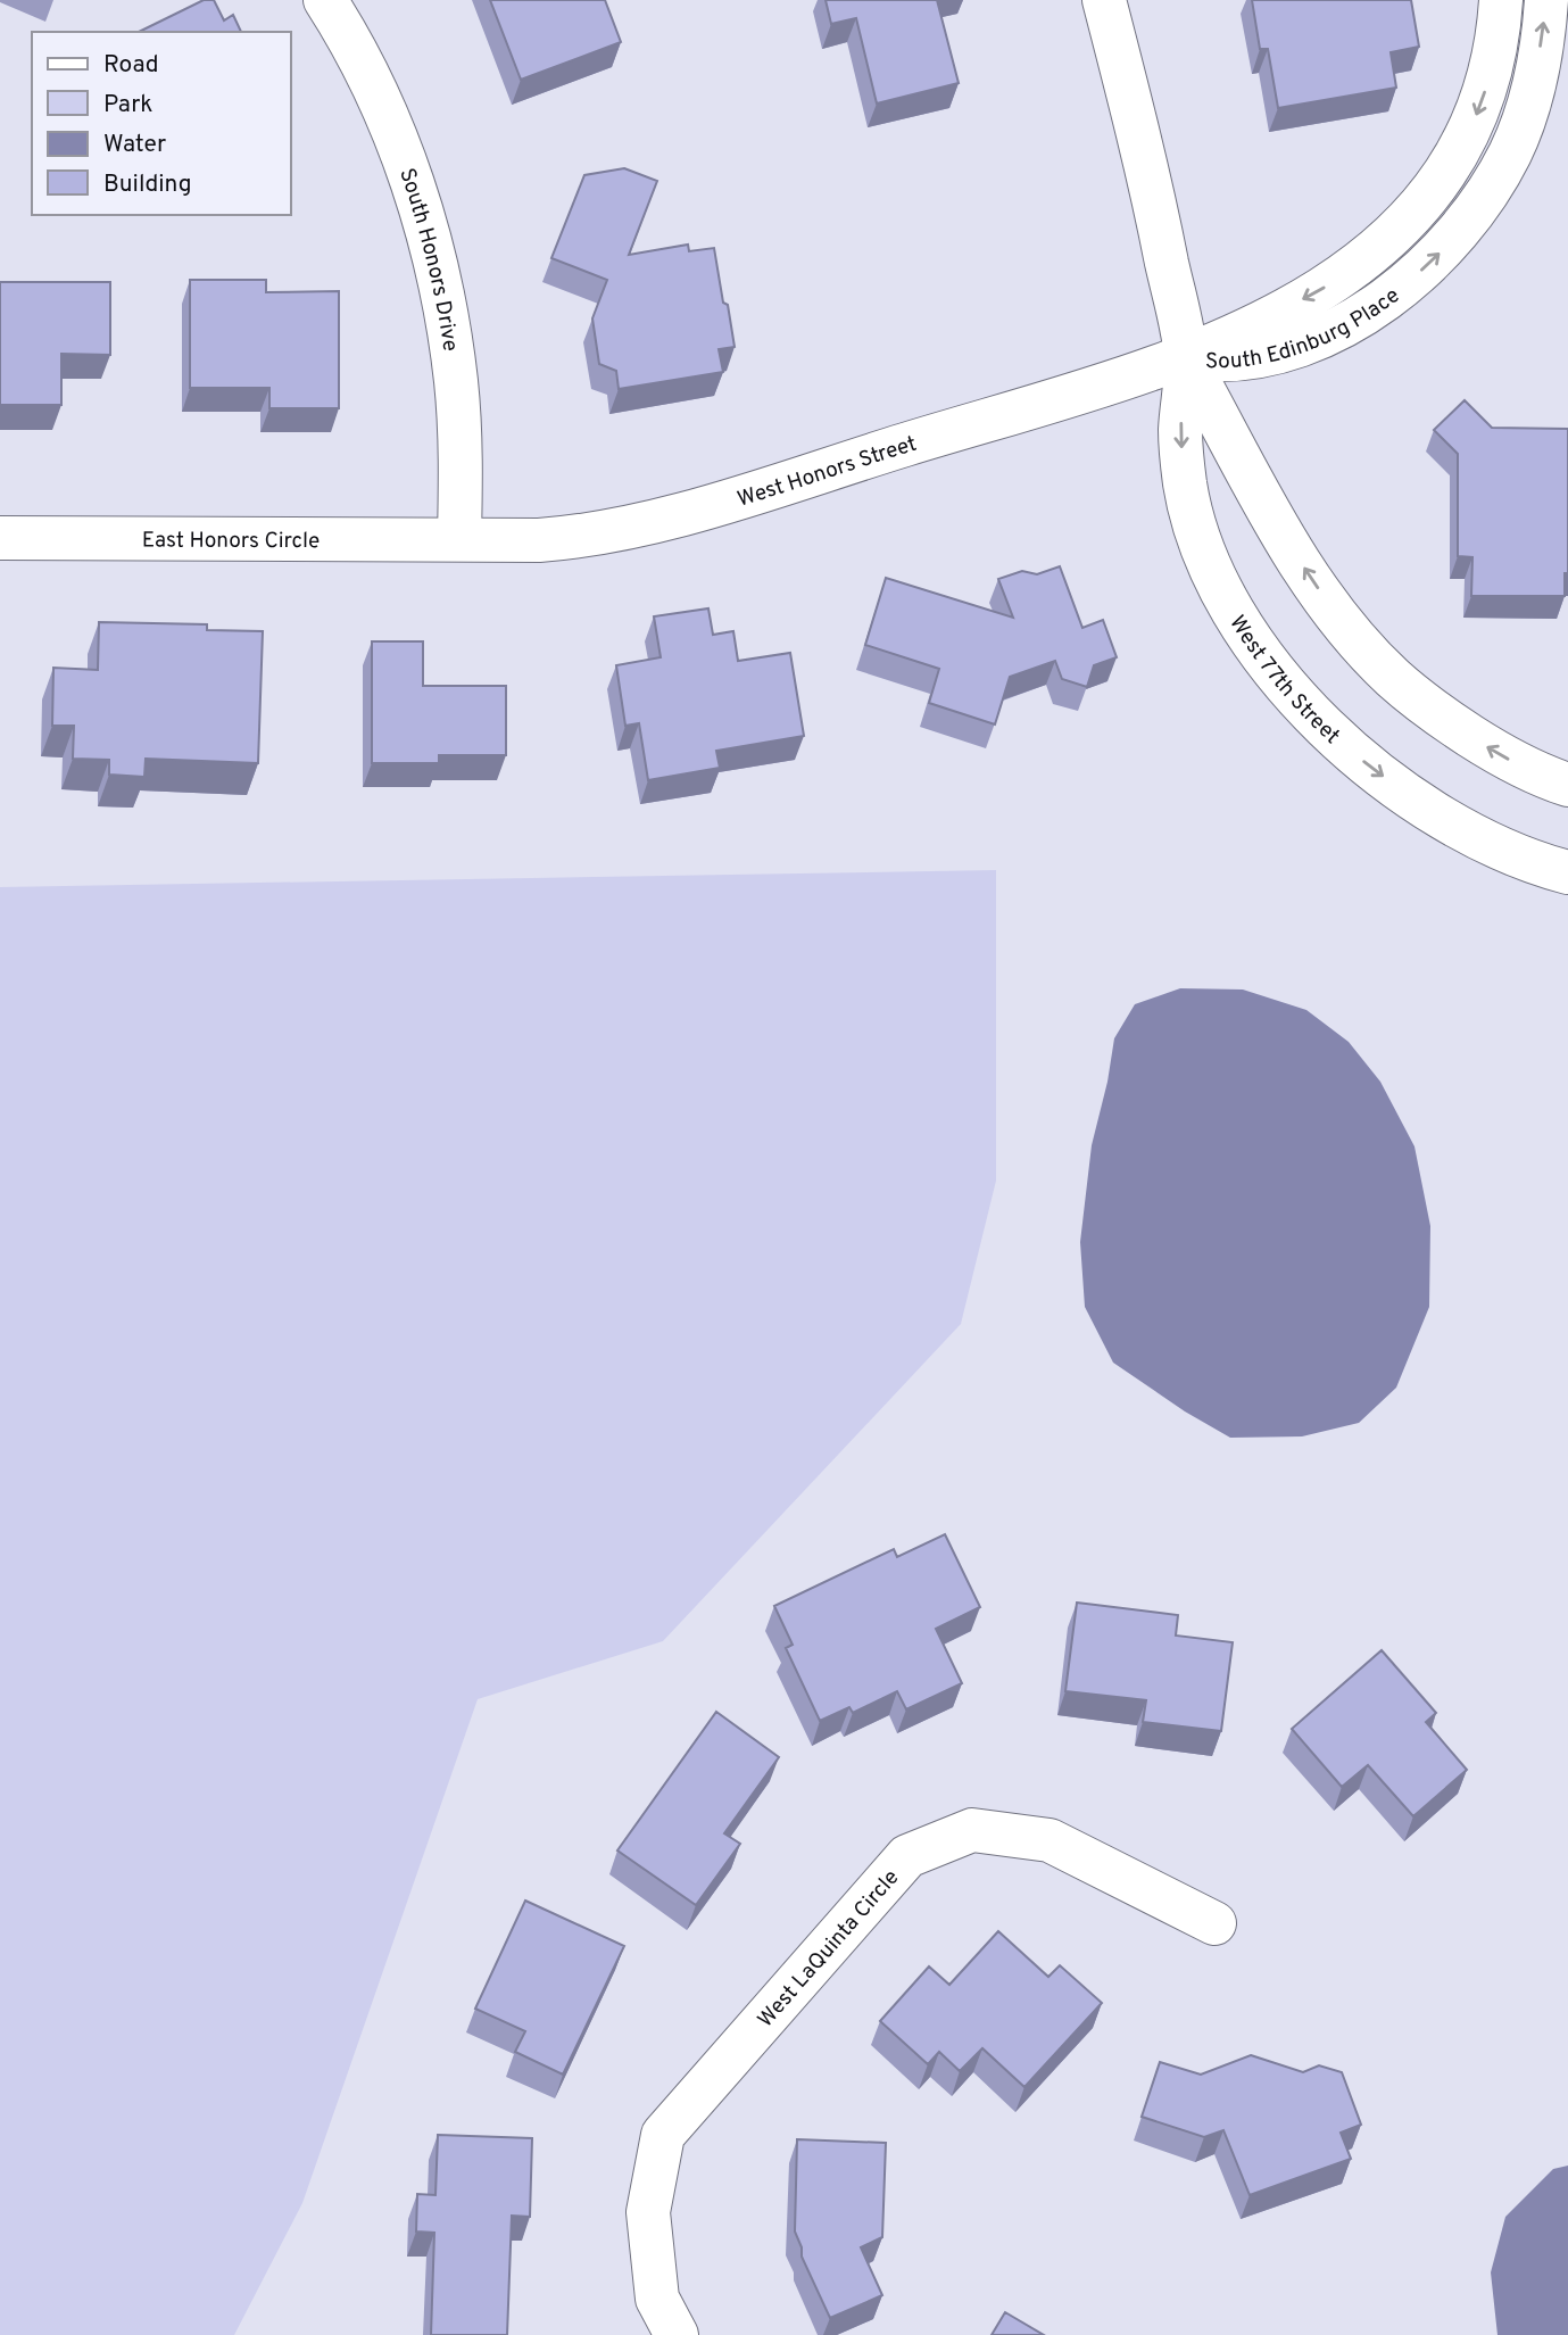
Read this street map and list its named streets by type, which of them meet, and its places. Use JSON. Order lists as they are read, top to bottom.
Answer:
{
  "streets": {
    "street": [
      "South Honors Drive",
      "South Edinburg Place",
      "West Honors Street",
      "East Honors Circle",
      "West 77th Street",
      "West LaQuinta Circle"
    ]
  },
  "crossings": [
    ["South Honors Drive", "West Honors Street"],
    ["South Honors Drive", "East Honors Circle"],
    ["South Edinburg Place", "West Honors Street"],
    ["South Edinburg Place", "West 77th Street"],
    ["West Honors Street", "East Honors Circle"],
    ["West Honors Street", "West 77th Street"]
  ],
  "legend": [
    "Road",
    "Park",
    "Water",
    "Building"
  ]
}
